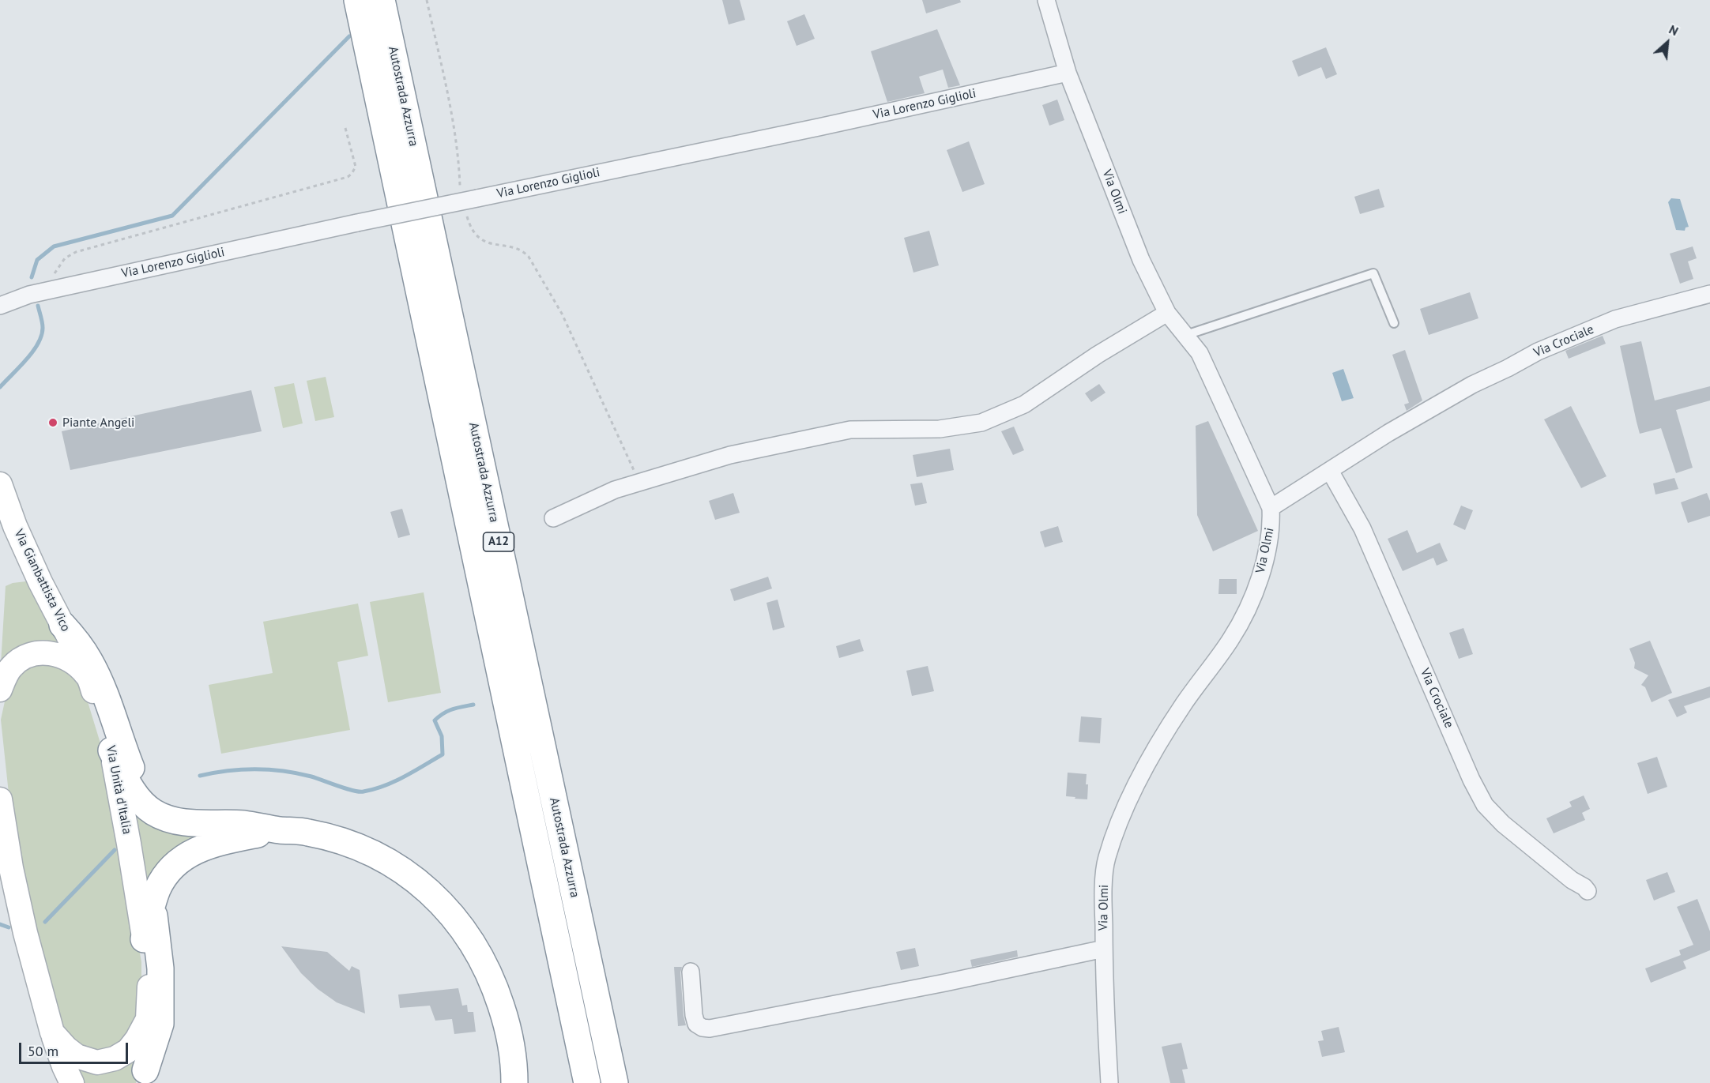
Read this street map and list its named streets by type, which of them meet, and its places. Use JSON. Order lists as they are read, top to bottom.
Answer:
{
  "streets": {
    "highway": ["Autostrada Azzurra", "A12"],
    "main road": ["Via Gianbattista Vico", "Via Unità d'Italia"],
    "street": ["Via Lorenzo Giglioli", "Via Olmi", "Via Crociale"]
  },
  "crossings": [
    ["Via Lorenzo Giglioli", "Via Olmi"],
    ["Via Olmi", "Via Crociale"],
    ["Via Gianbattista Vico", "Via Unità d'Italia"]
  ],
  "places": ["Piante Angeli"],
  "scale_bar": "50 m",
  "north": "top right"
}
